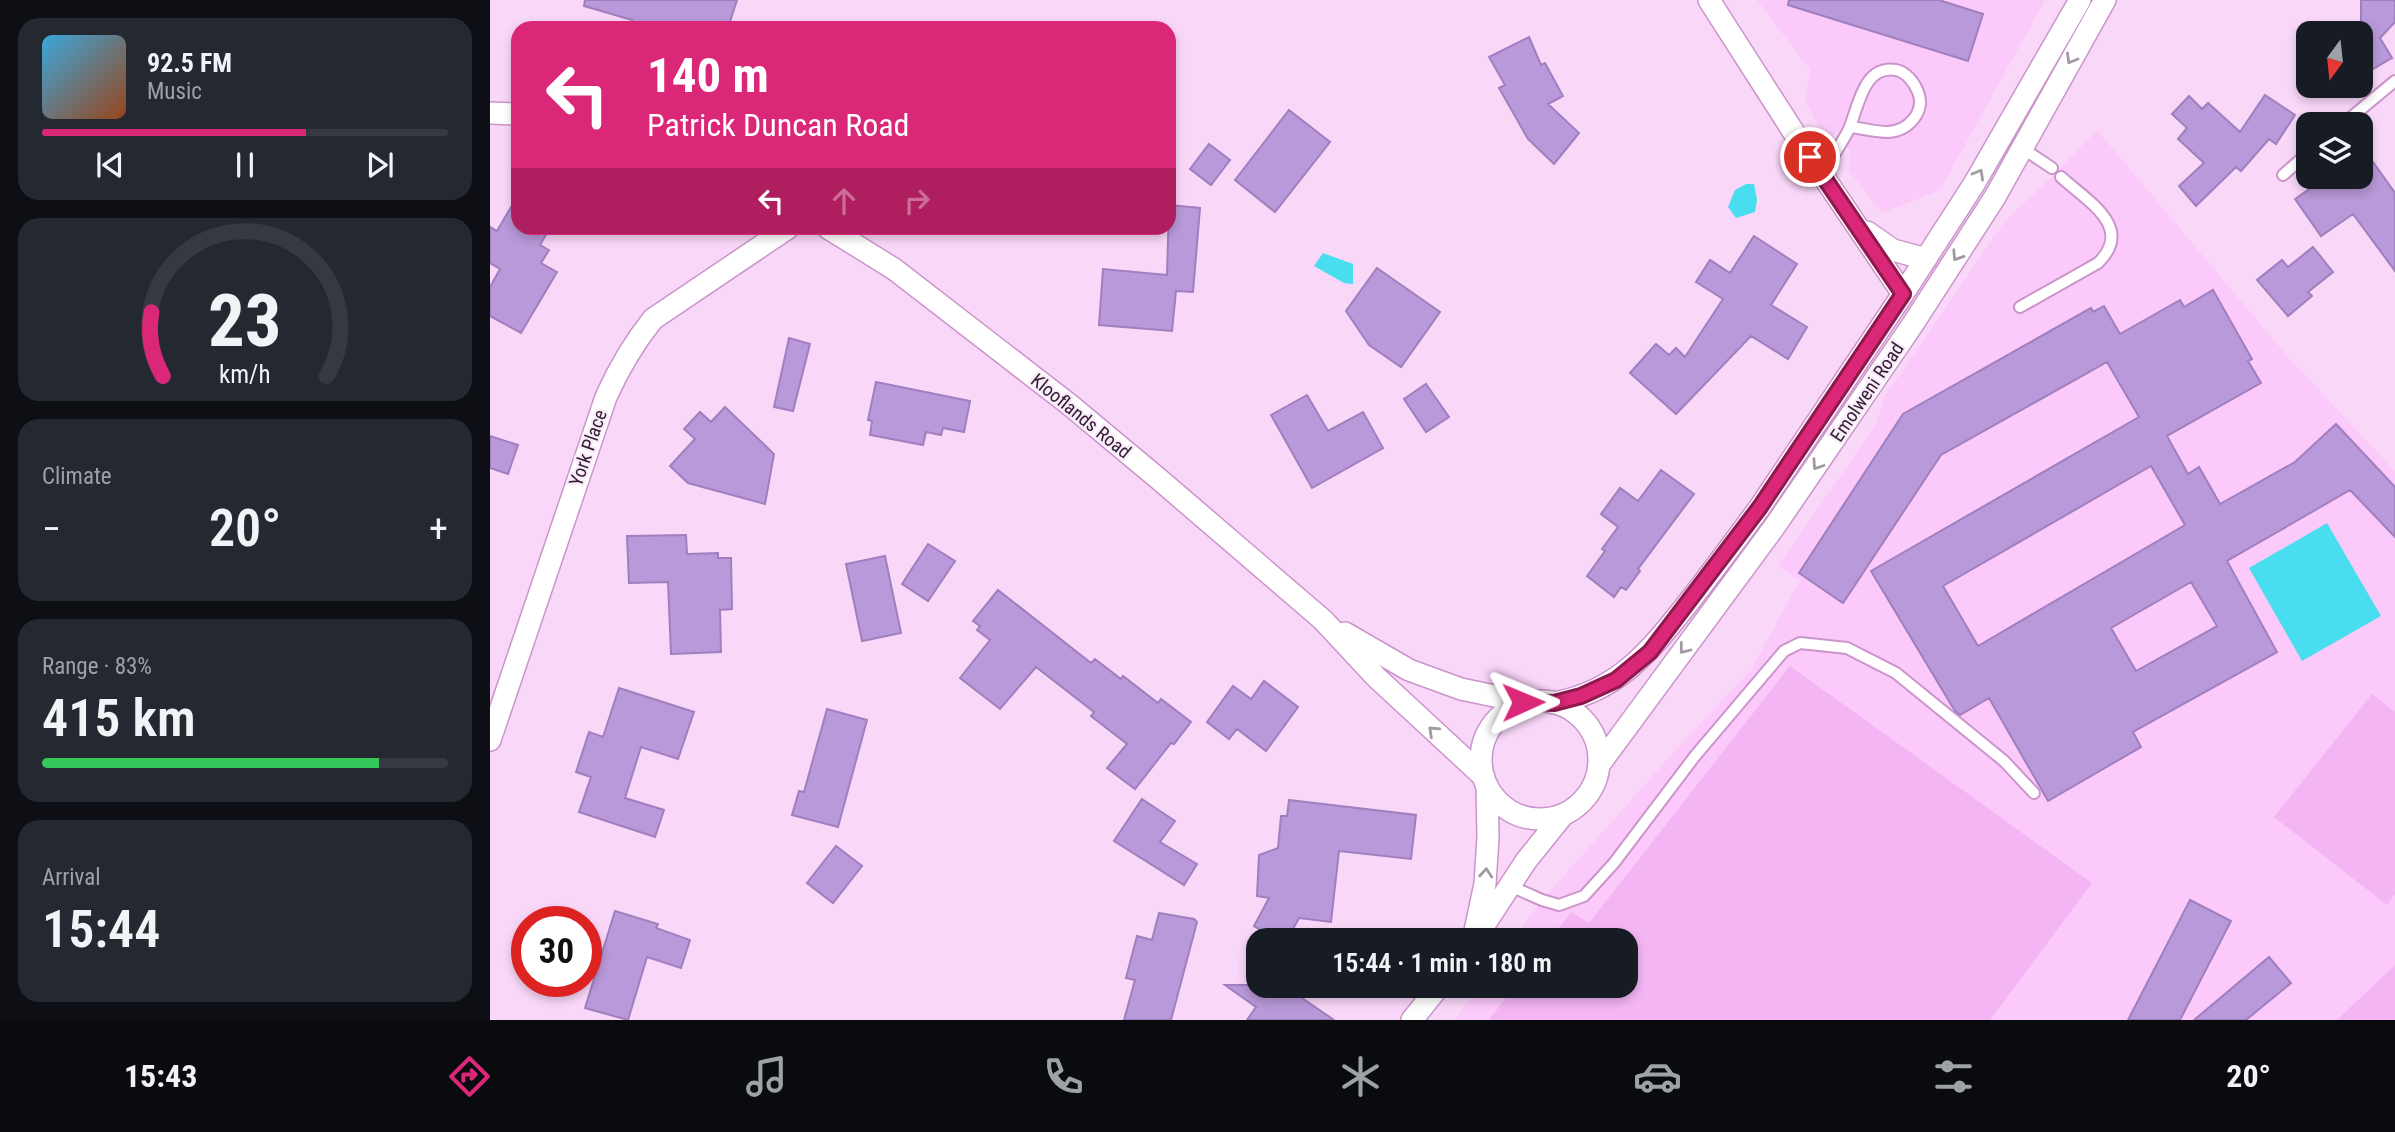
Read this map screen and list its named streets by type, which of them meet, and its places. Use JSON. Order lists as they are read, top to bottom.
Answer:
{
  "streets": {
    "street": ["Emolweni Road", "Klooflands Road", "York Place"]
  },
  "crossings": [
    ["Emolweni Road", "Klooflands Road"]
  ],
  "north": "bottom",
  "page": {
    "turn": ["140 m", "Patrick Duncan Road"],
    "song": ["92.5 FM", "Music"],
    "tile": [
      "Climate",
      ["Range · 83%", "415 km"],
      ["Arrival", "15:44"]
    ],
    "heat": ["−", "20°", "+"],
    "limit": "30",
    "trip": "15:44 · 1 min · 180 m",
    "tabs": ["15:43", "20°"],
    "gauge": ["23", "km/h"]
  }
}
